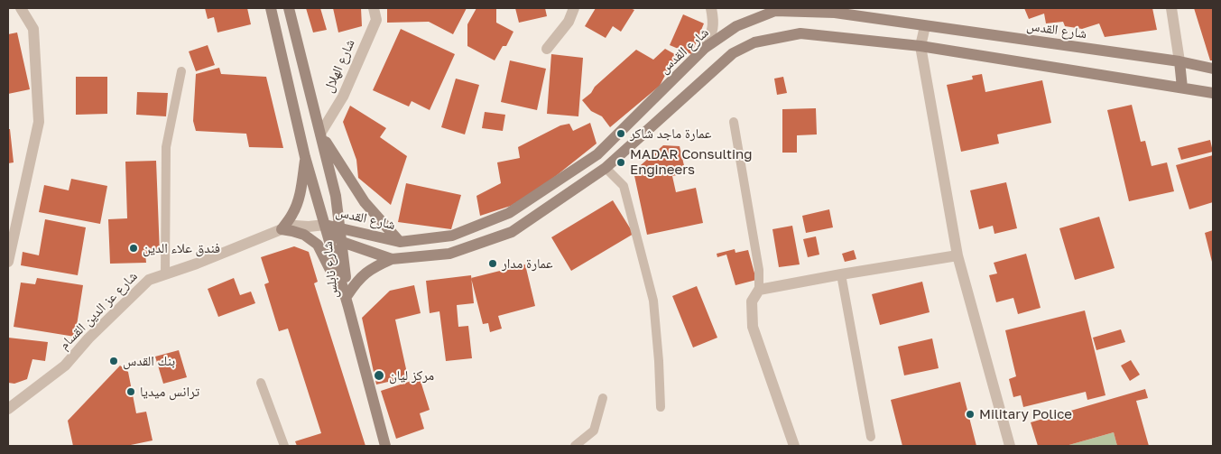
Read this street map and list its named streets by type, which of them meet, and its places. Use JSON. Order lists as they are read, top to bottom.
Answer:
{
  "streets": {
    "main road": ["شارع القدس", "شارع نابلس"],
    "street": ["شارع الهلال", "شارع عز الدين القسام"]
  },
  "crossings": [
    ["شارع القدس", "شارع نابلس"],
    ["شارع القدس", "شارع عز الدين القسام"],
    ["شارع الهلال", "شارع نابلس"],
    ["شارع نابلس", "شارع عز الدين القسام"]
  ],
  "places": [
    "عمارة ماجد شاكر",
    "MADAR Consulting Engineers",
    "فندق علاء الدين",
    "عمارة مدار",
    "بنك القدس",
    "مركز ليان",
    "ترانس ميديا",
    "Military Police"
  ]
}
